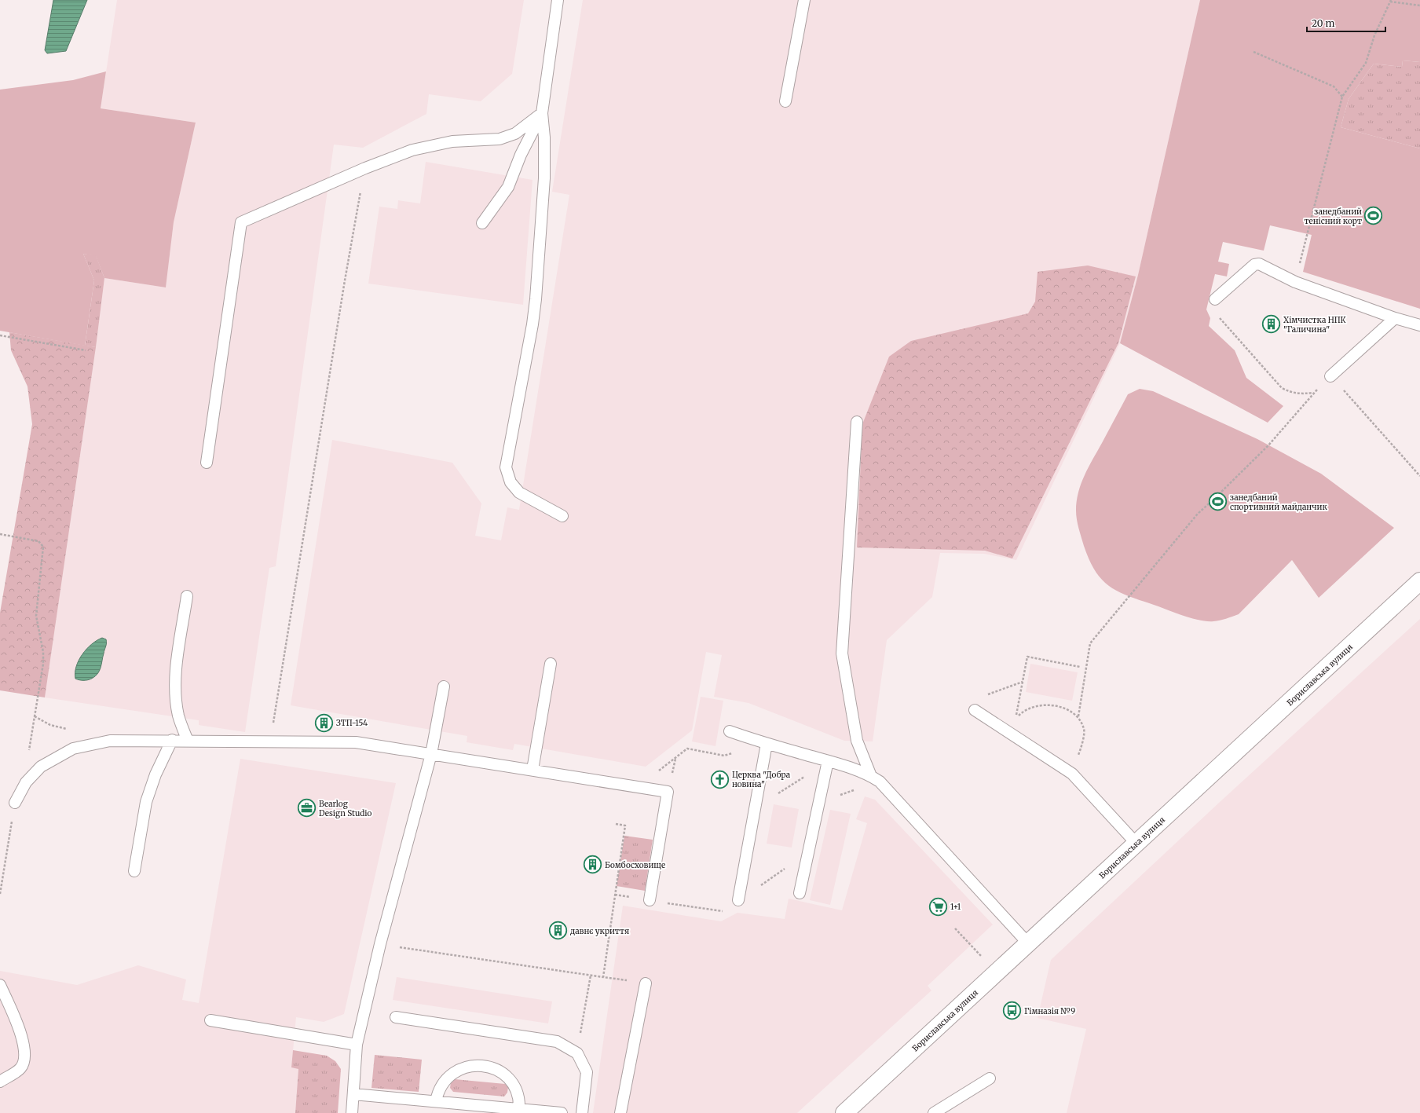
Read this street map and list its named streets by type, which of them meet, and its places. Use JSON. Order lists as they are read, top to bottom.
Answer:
{
  "streets": {
    "street": ["Бориславська вулиця"]
  },
  "places": {
    "sports": ["занедбаний тенісний корт", "занедбаний спортивний майданчик"],
    "building": [
      "Хімчистка НПК \"Галичина\"",
      "ЗТП-154",
      "Бомбосховище",
      "давнє укриття"
    ],
    "church": ["Церква \"Добра новина\""],
    "office": ["Bearlog Design Studio"],
    "supermarket": ["1+1"],
    "bus stop": ["Гімназія №9"]
  },
  "scale_bar": "20 m"
}
